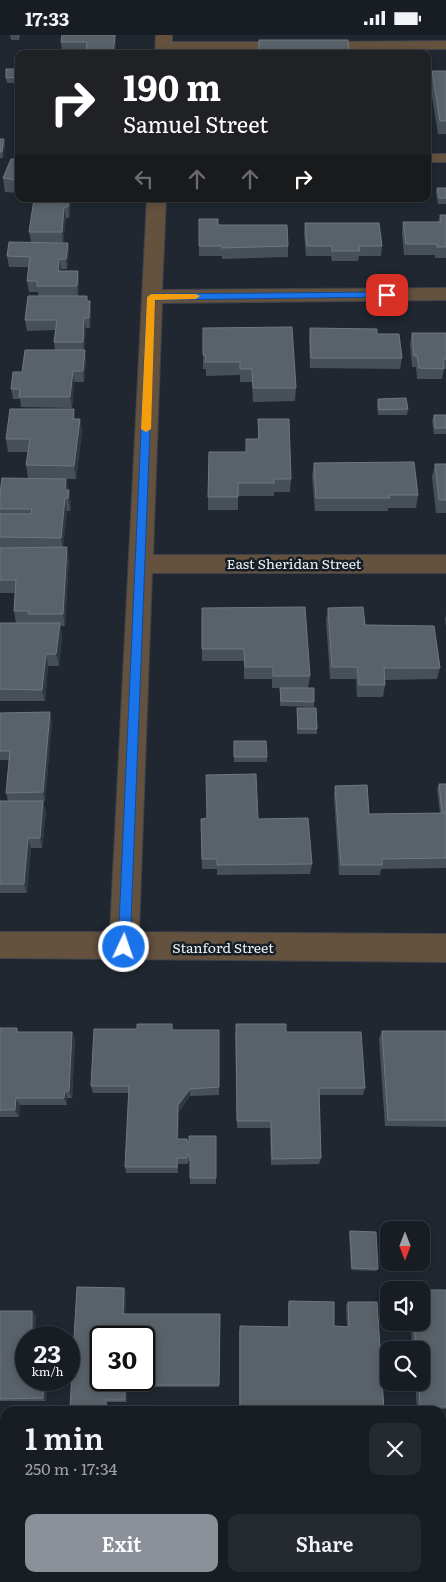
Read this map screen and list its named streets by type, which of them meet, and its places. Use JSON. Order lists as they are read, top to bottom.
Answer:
{
  "streets": {
    "street": ["East Sheridan Street", "Stanford Street"]
  },
  "north": "bottom",
  "page": {
    "status": "17:33",
    "turn": ["190 m", "Samuel Street"],
    "speed": "23 km/h",
    "limit": "30",
    "heading": ["1 min", "250 m · 17:34"],
    "buttons": ["Exit", "Share"]
  }
}
